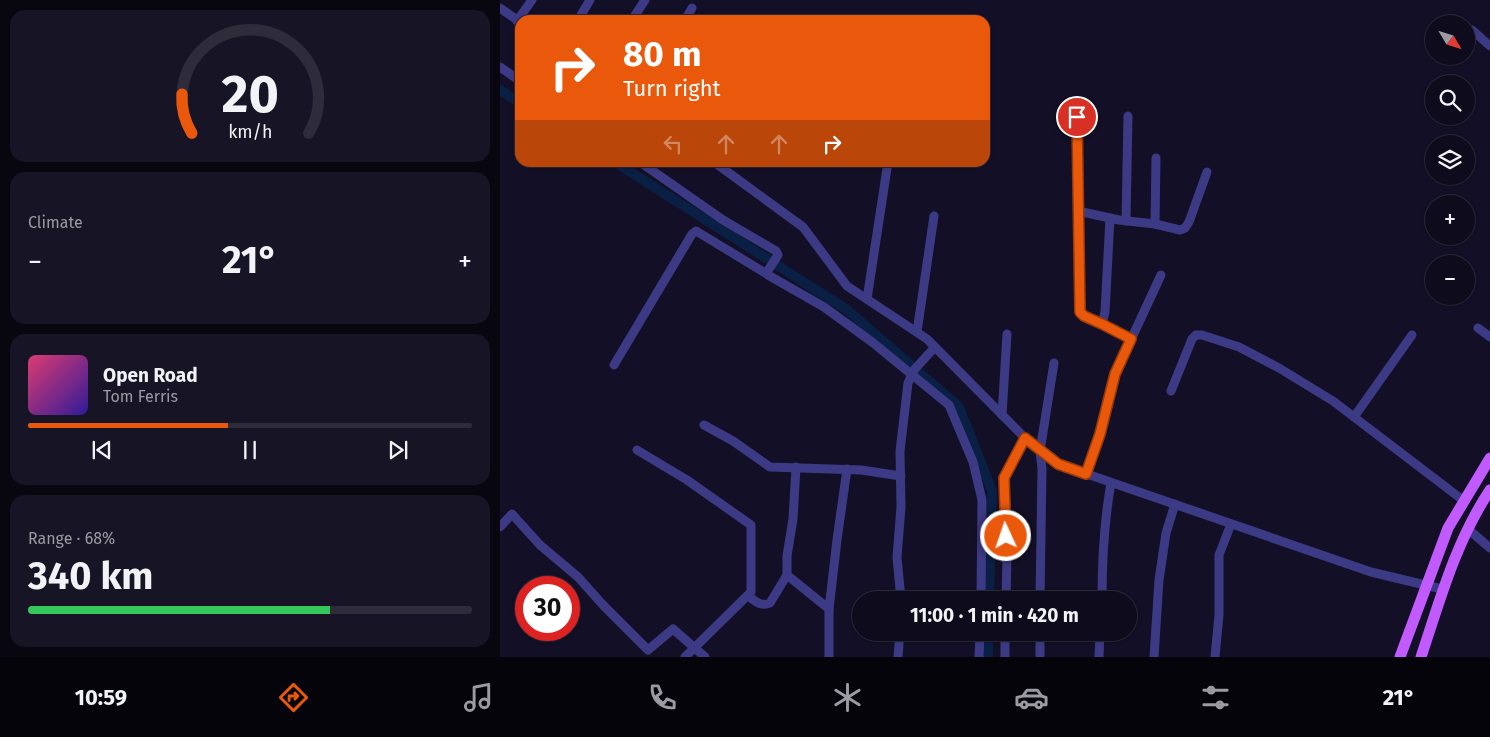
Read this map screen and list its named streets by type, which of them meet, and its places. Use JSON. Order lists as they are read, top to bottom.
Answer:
{
  "north": "bottom right",
  "page": {
    "map_buttons": ["+", "−"],
    "turn": ["80 m", "Turn right"],
    "tile": [
      "Climate",
      ["Range · 68%", "340 km"]
    ],
    "heat": ["−", "21°", "+"],
    "song": ["Open Road", "Tom Ferris"],
    "limit": "30",
    "trip": "11:00 · 1 min · 420 m",
    "tabs": ["10:59", "21°"],
    "gauge": ["20", "km/h"]
  }
}
